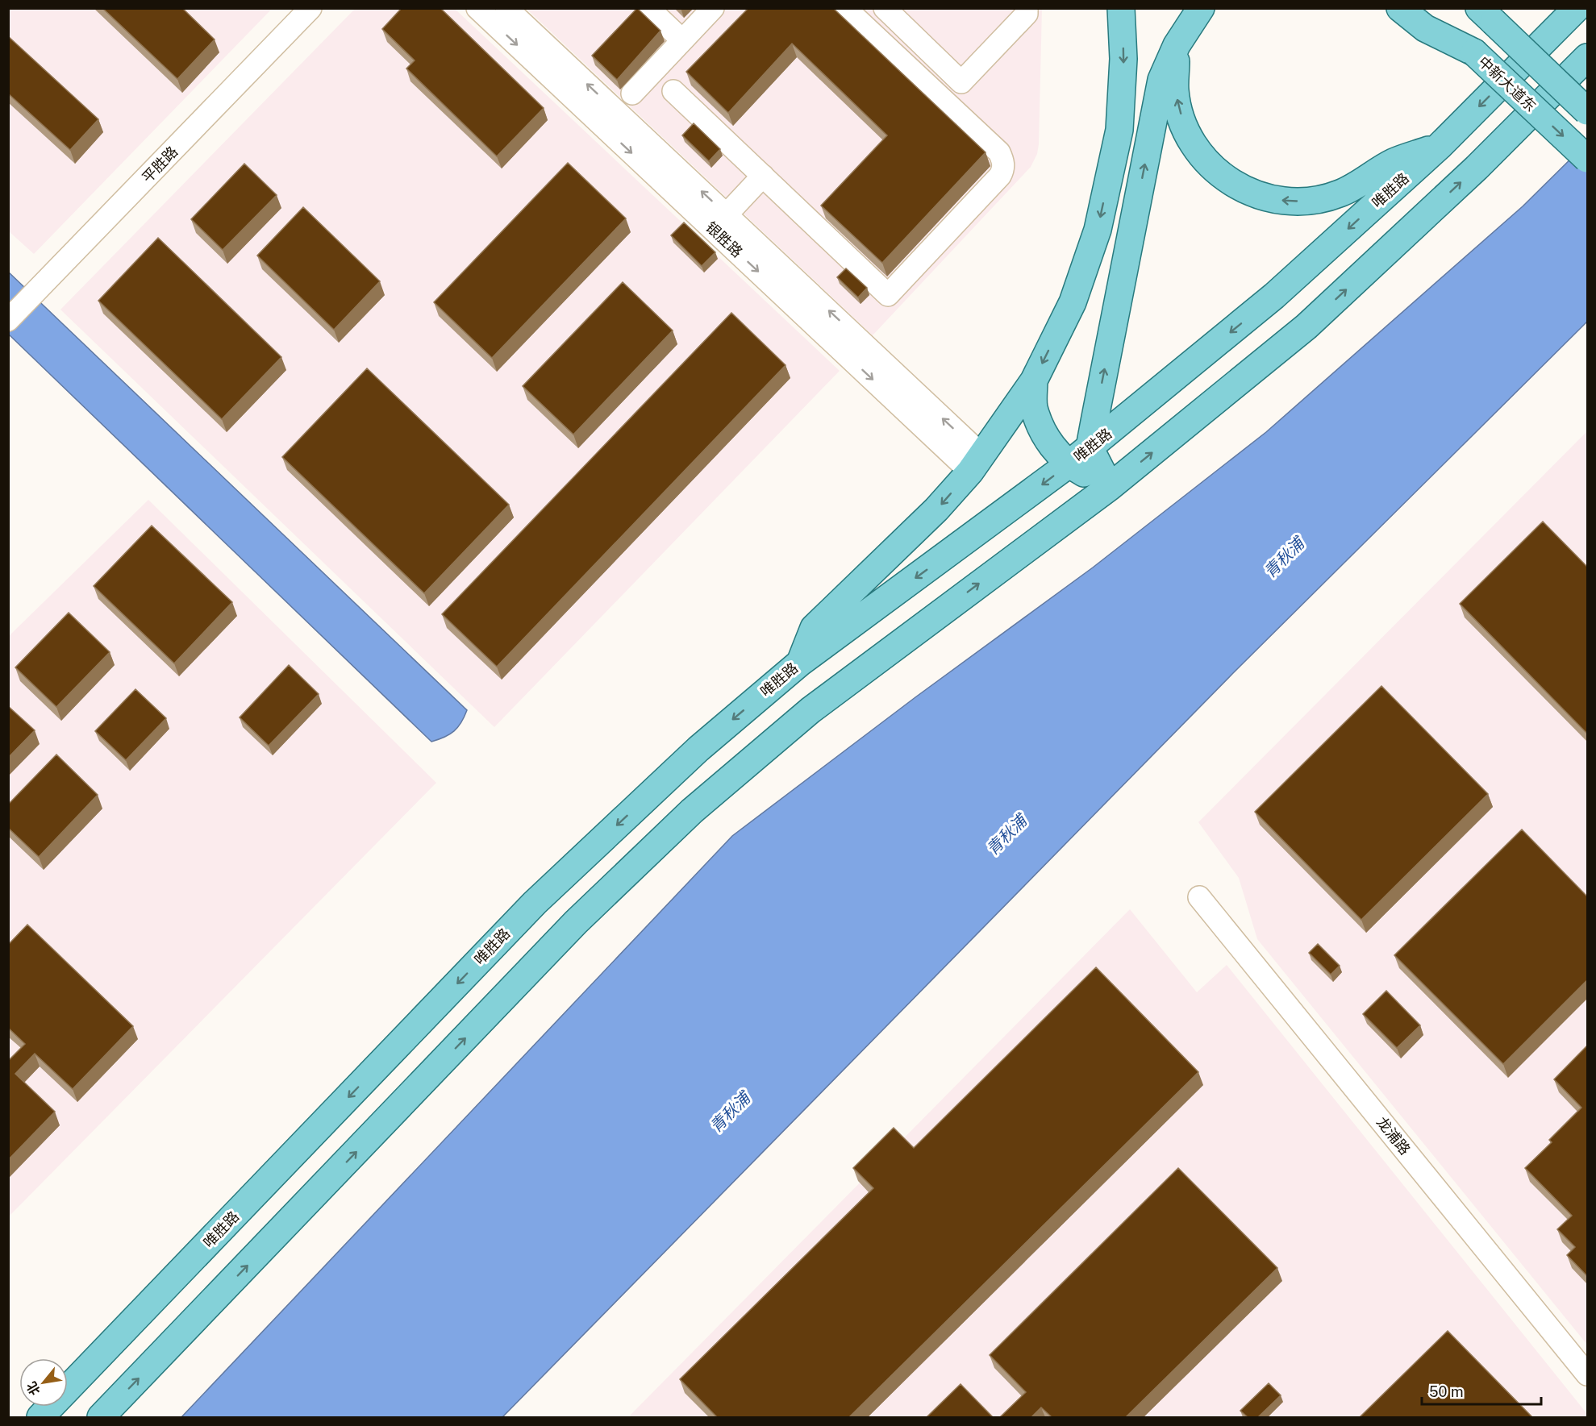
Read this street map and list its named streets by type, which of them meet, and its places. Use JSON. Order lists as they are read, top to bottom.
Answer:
{
  "streets": {
    "main road": ["中新大道东", "唯胜路"],
    "street": ["平胜路", "银胜路", "龙浦路"]
  },
  "water": ["青秋浦"],
  "scale_bar": "50 m",
  "north": "bottom left"
}
